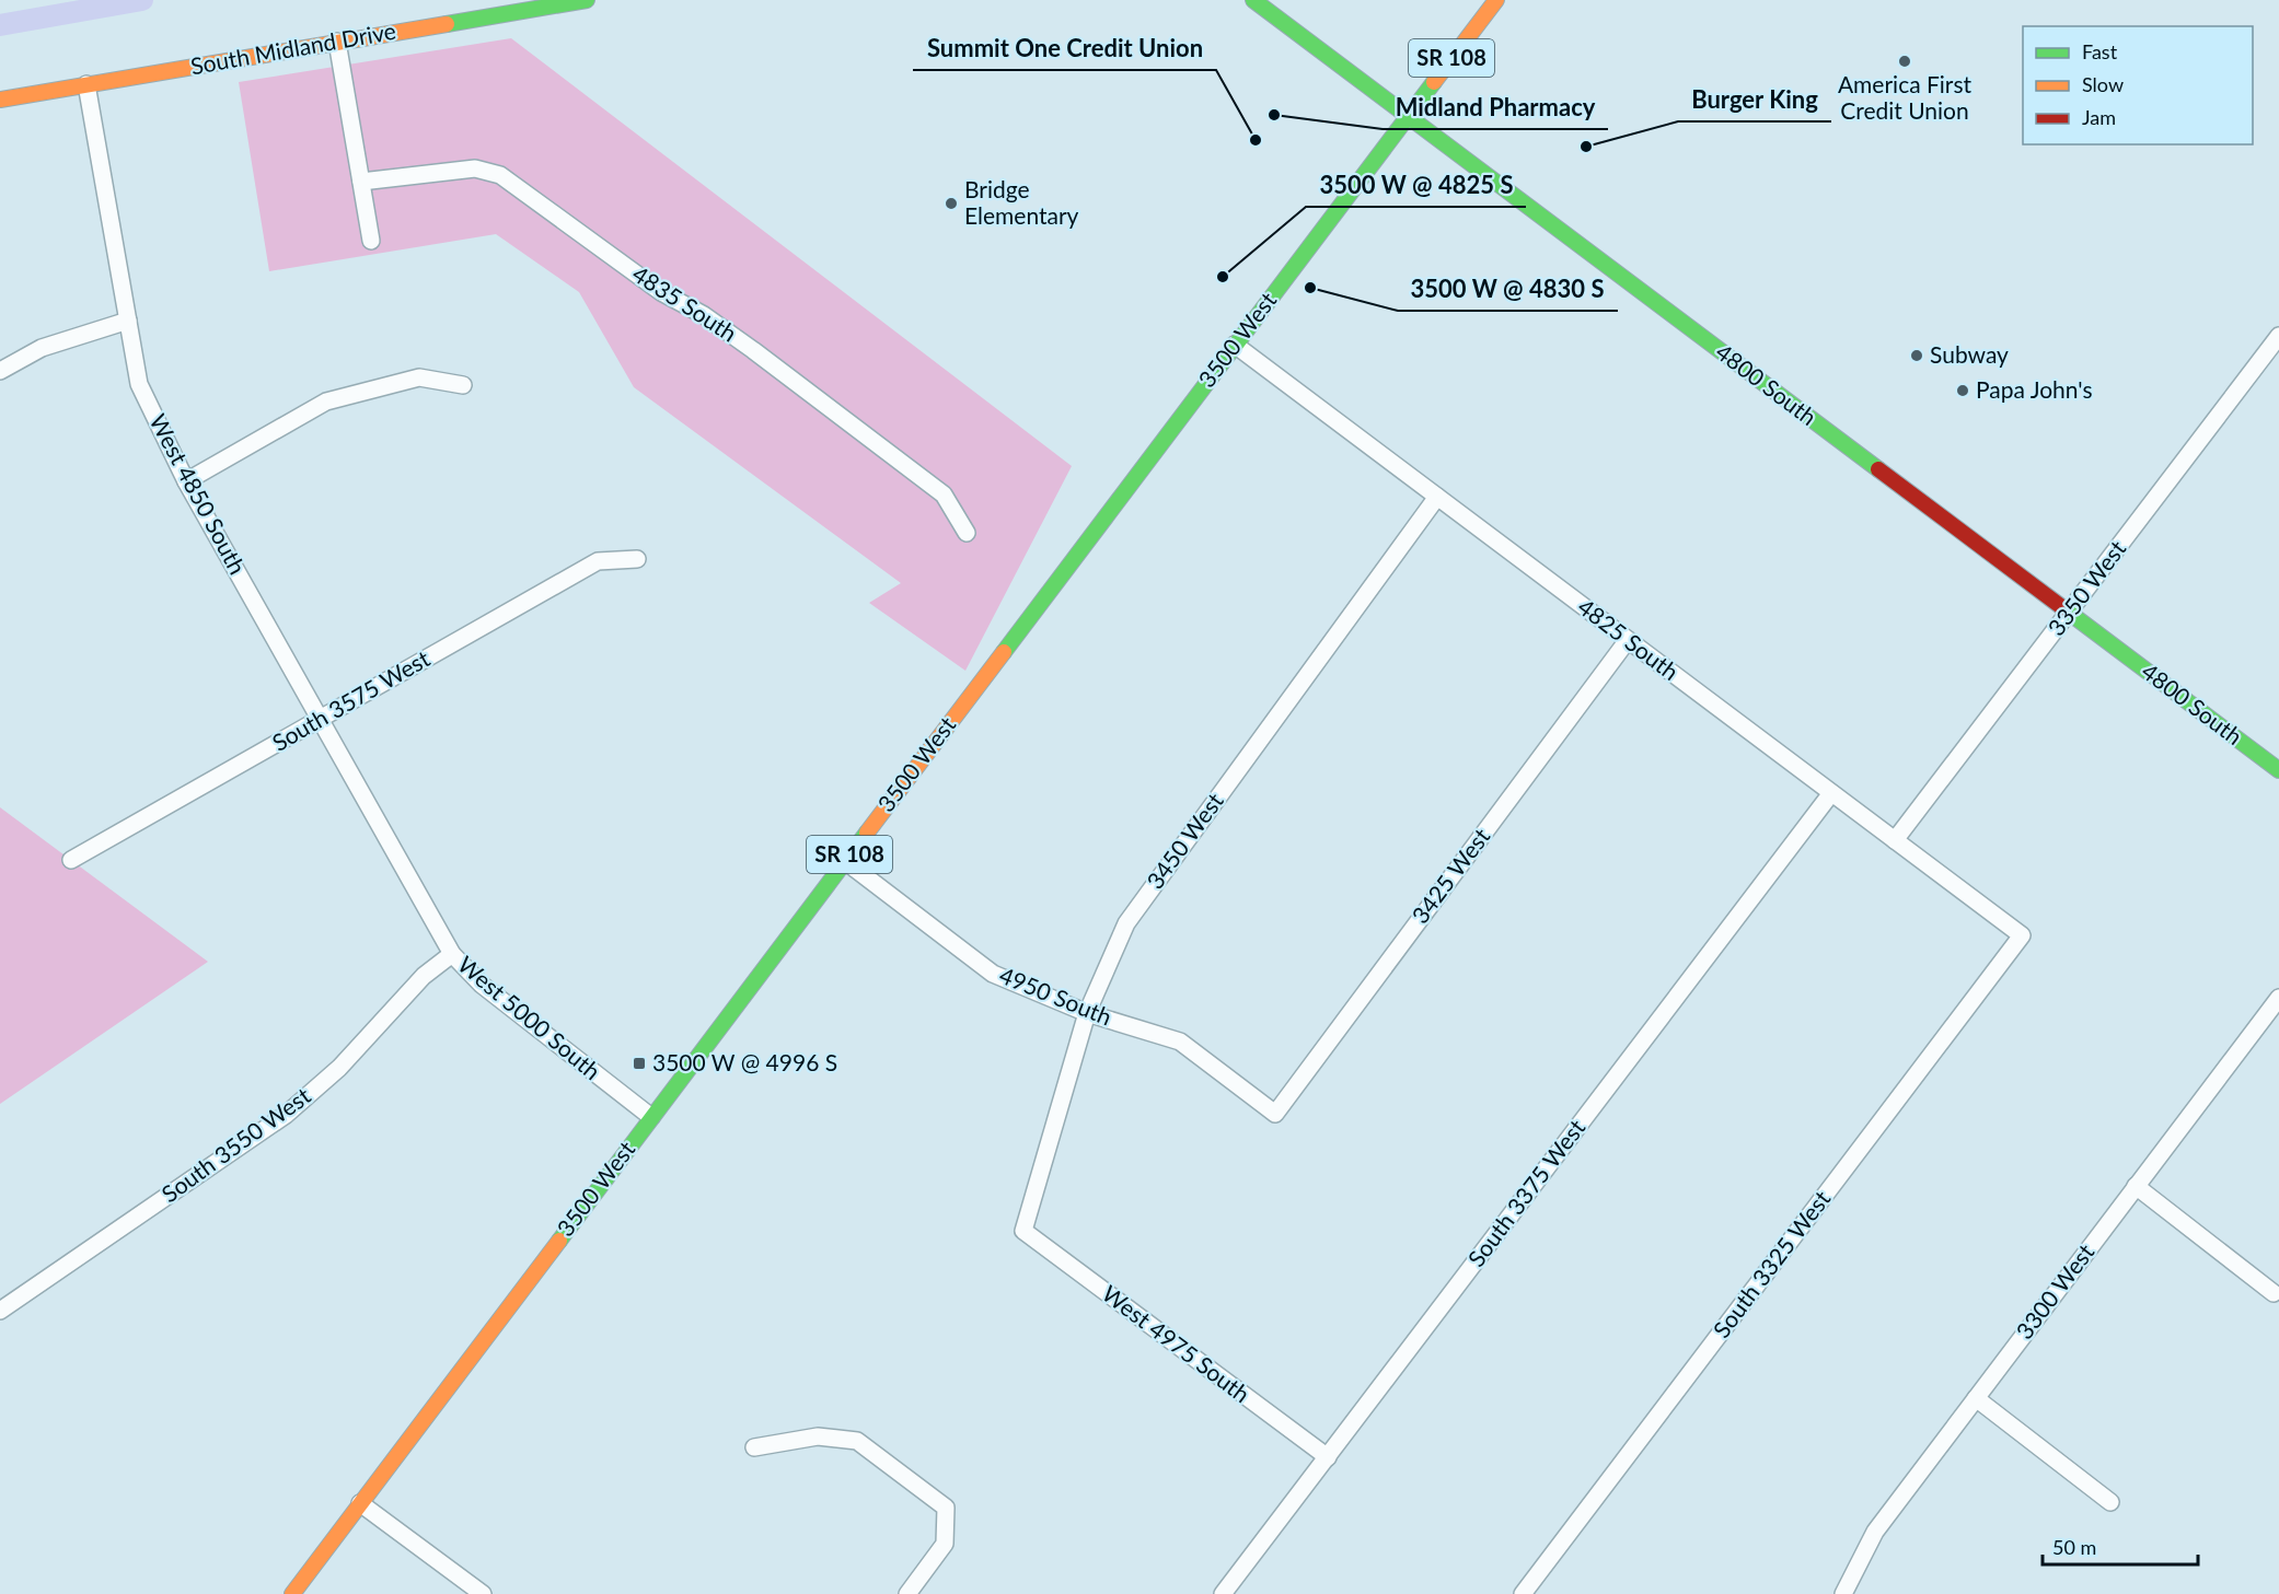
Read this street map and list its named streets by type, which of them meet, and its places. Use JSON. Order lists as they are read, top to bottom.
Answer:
{
  "streets": {
    "main road": [
      "South Midland Drive",
      "SR 108",
      "3500 West",
      "4800 South"
    ],
    "street": [
      "4835 South",
      "West 4850 South",
      "3350 West",
      "4825 South",
      "South 3575 West",
      "3450 West",
      "3425 West",
      "4950 South",
      "West 5000 South",
      "South 3550 West",
      "South 3375 West",
      "South 3325 West",
      "3300 West",
      "West 4975 South"
    ]
  },
  "crossings": [
    ["South Midland Drive", "West 4850 South"],
    ["3500 West", "4800 South"],
    ["3500 West", "4825 South"],
    ["3500 West", "4950 South"],
    ["3500 West", "West 5000 South"],
    ["4800 South", "3350 West"],
    ["West 4850 South", "South 3575 West"],
    ["West 4850 South", "West 5000 South"],
    ["3350 West", "4825 South"],
    ["4825 South", "3450 West"],
    ["4825 South", "3425 West"],
    ["4825 South", "South 3375 West"],
    ["4825 South", "South 3325 West"],
    ["3450 West", "4950 South"],
    ["3450 West", "West 4975 South"],
    ["3425 West", "4950 South"],
    ["West 5000 South", "South 3550 West"],
    ["South 3375 West", "West 4975 South"]
  ],
  "places": {
    "other": [
      "America First Credit Union",
      "Midland Pharmacy",
      "Summit One Credit Union",
      "Burger King",
      "Bridge Elementary",
      "3500 W @ 4825 S",
      "3500 W @ 4830 S",
      "Subway",
      "Papa John's"
    ],
    "transit": ["3500 W @ 4996 S"]
  },
  "legend": ["Fast", "Slow", "Jam"],
  "scale_bar": "50 m"
}
